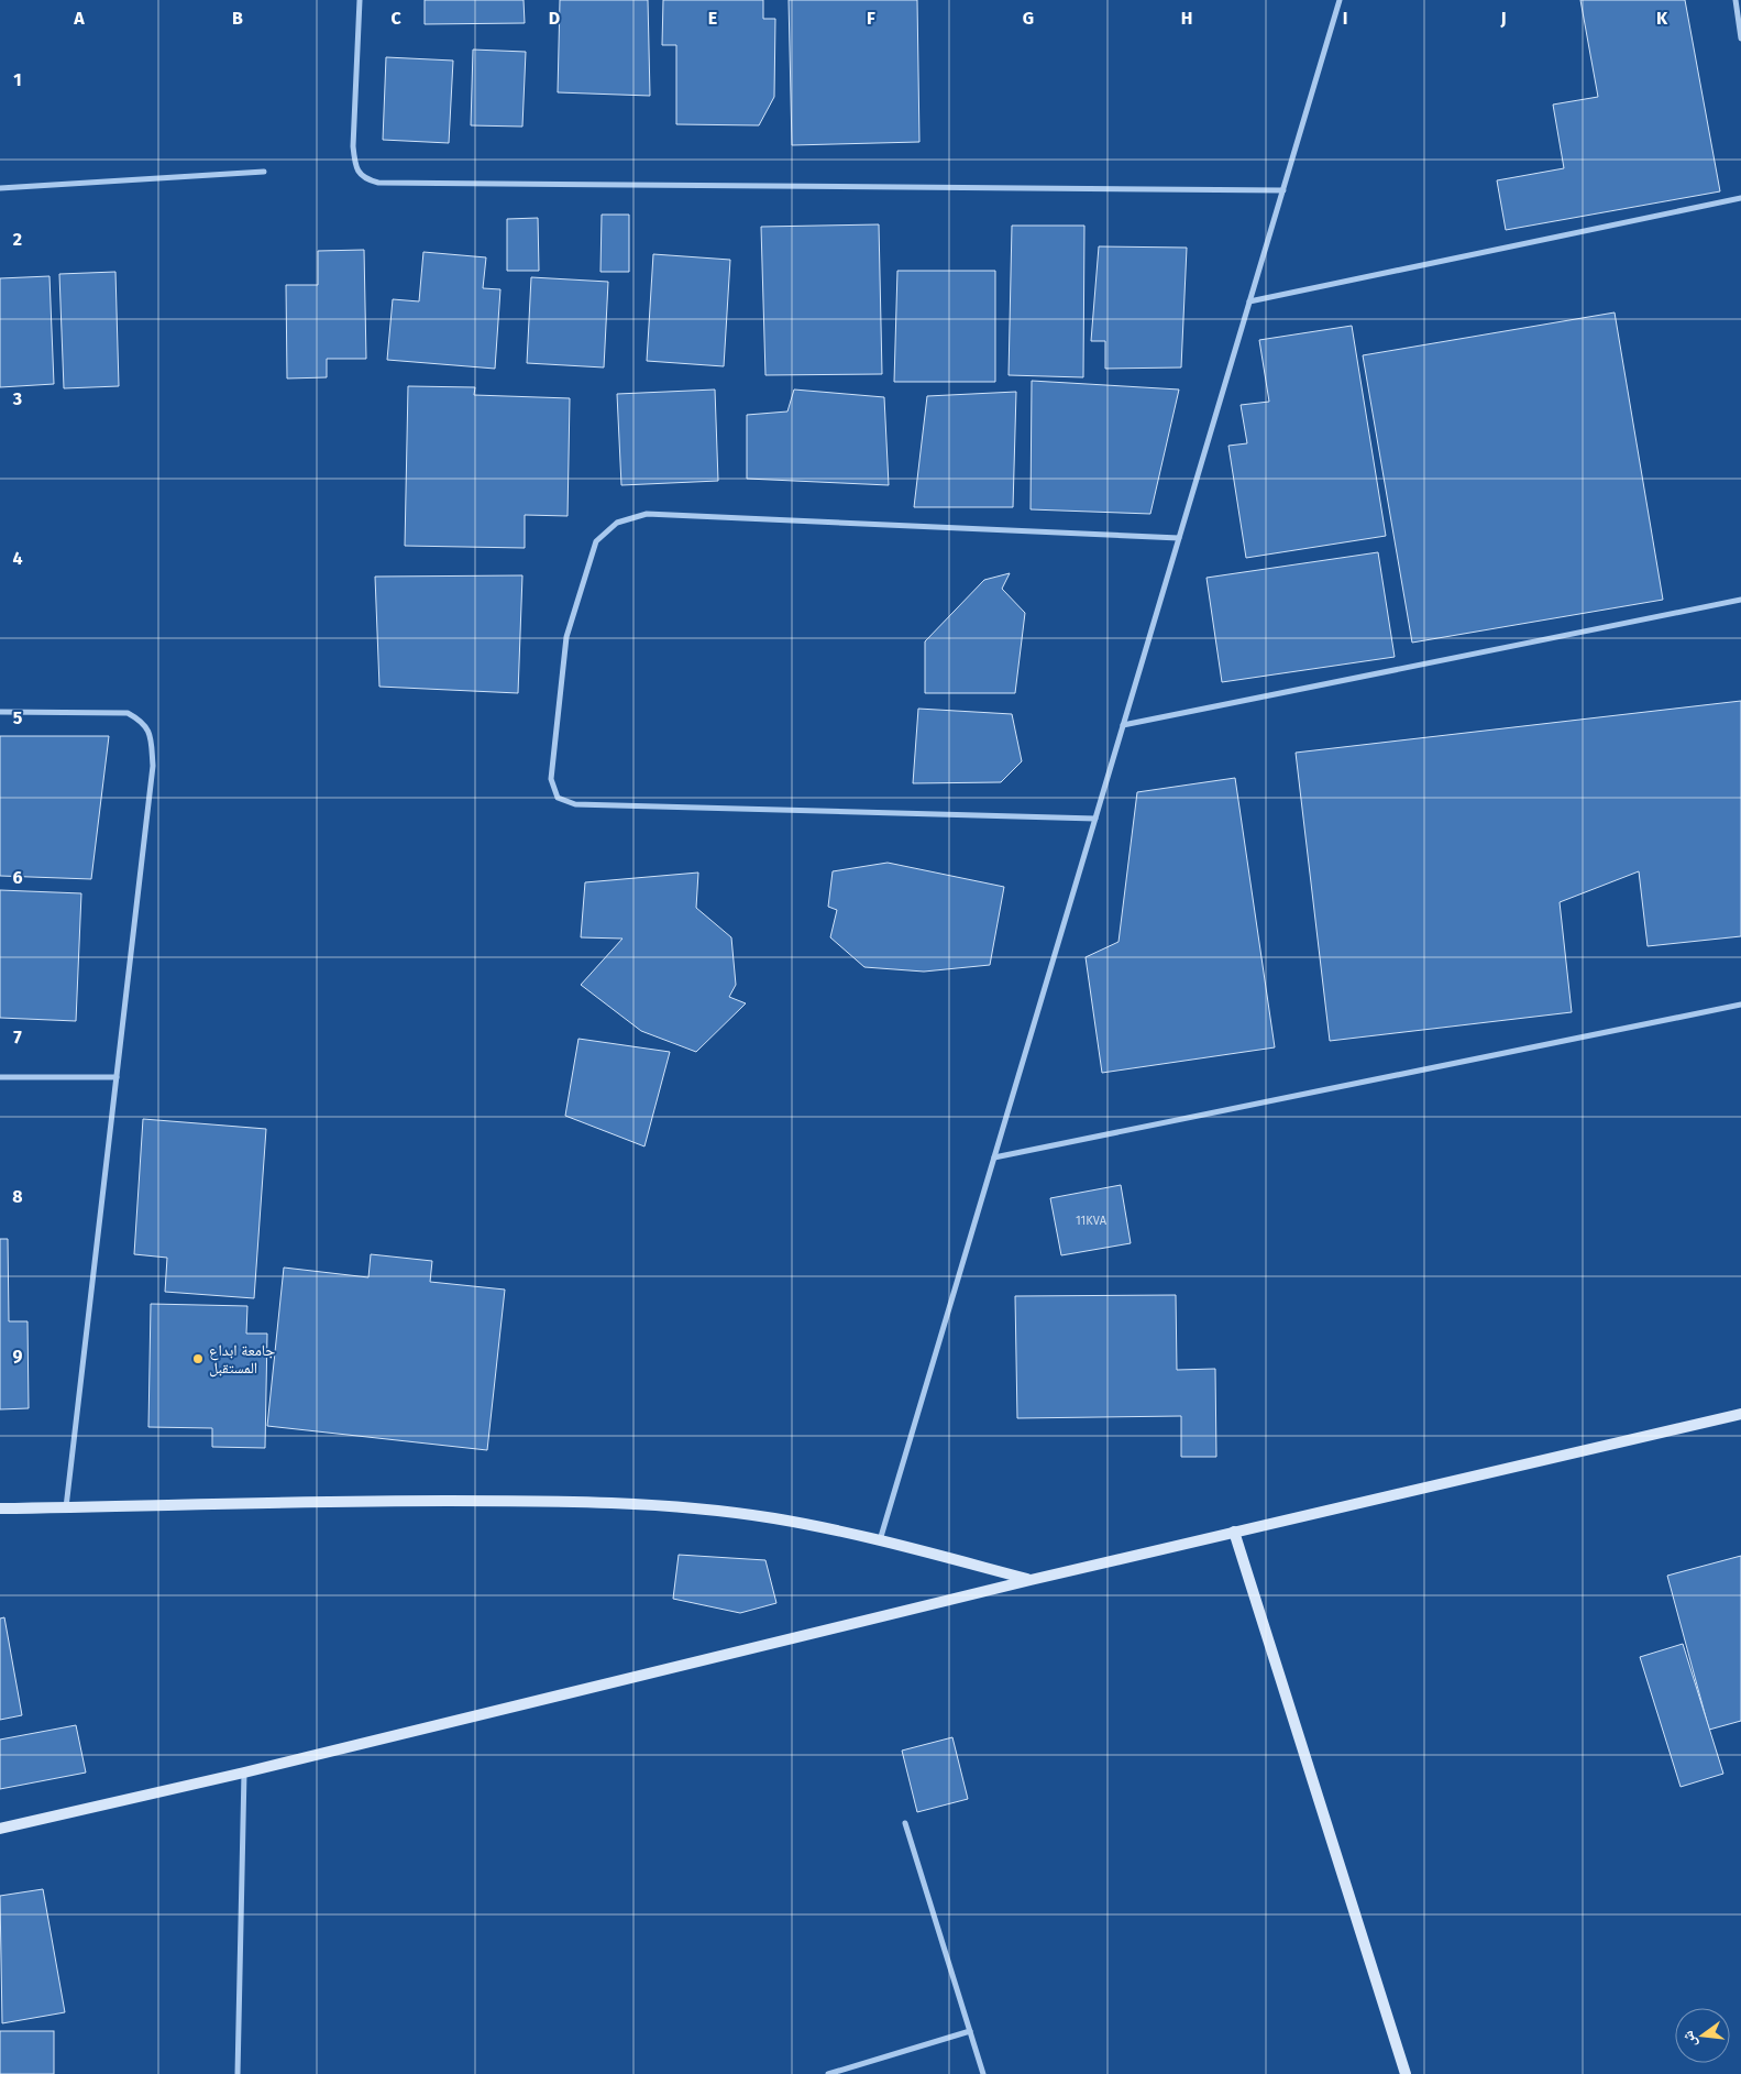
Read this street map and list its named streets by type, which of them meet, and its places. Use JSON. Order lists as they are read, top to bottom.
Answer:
{
  "places": ["جامعة ابداع المستقبل"],
  "house_numbers": ["11KVA"],
  "north": "left",
  "grid": {
    "columns": [
      "A",
      "B",
      "C",
      "D",
      "E",
      "F",
      "G",
      "H",
      "I",
      "J",
      "K"
    ],
    "rows": [
      "1",
      "2",
      "3",
      "4",
      "5",
      "6",
      "7",
      "8",
      "9"
    ]
  }
}
